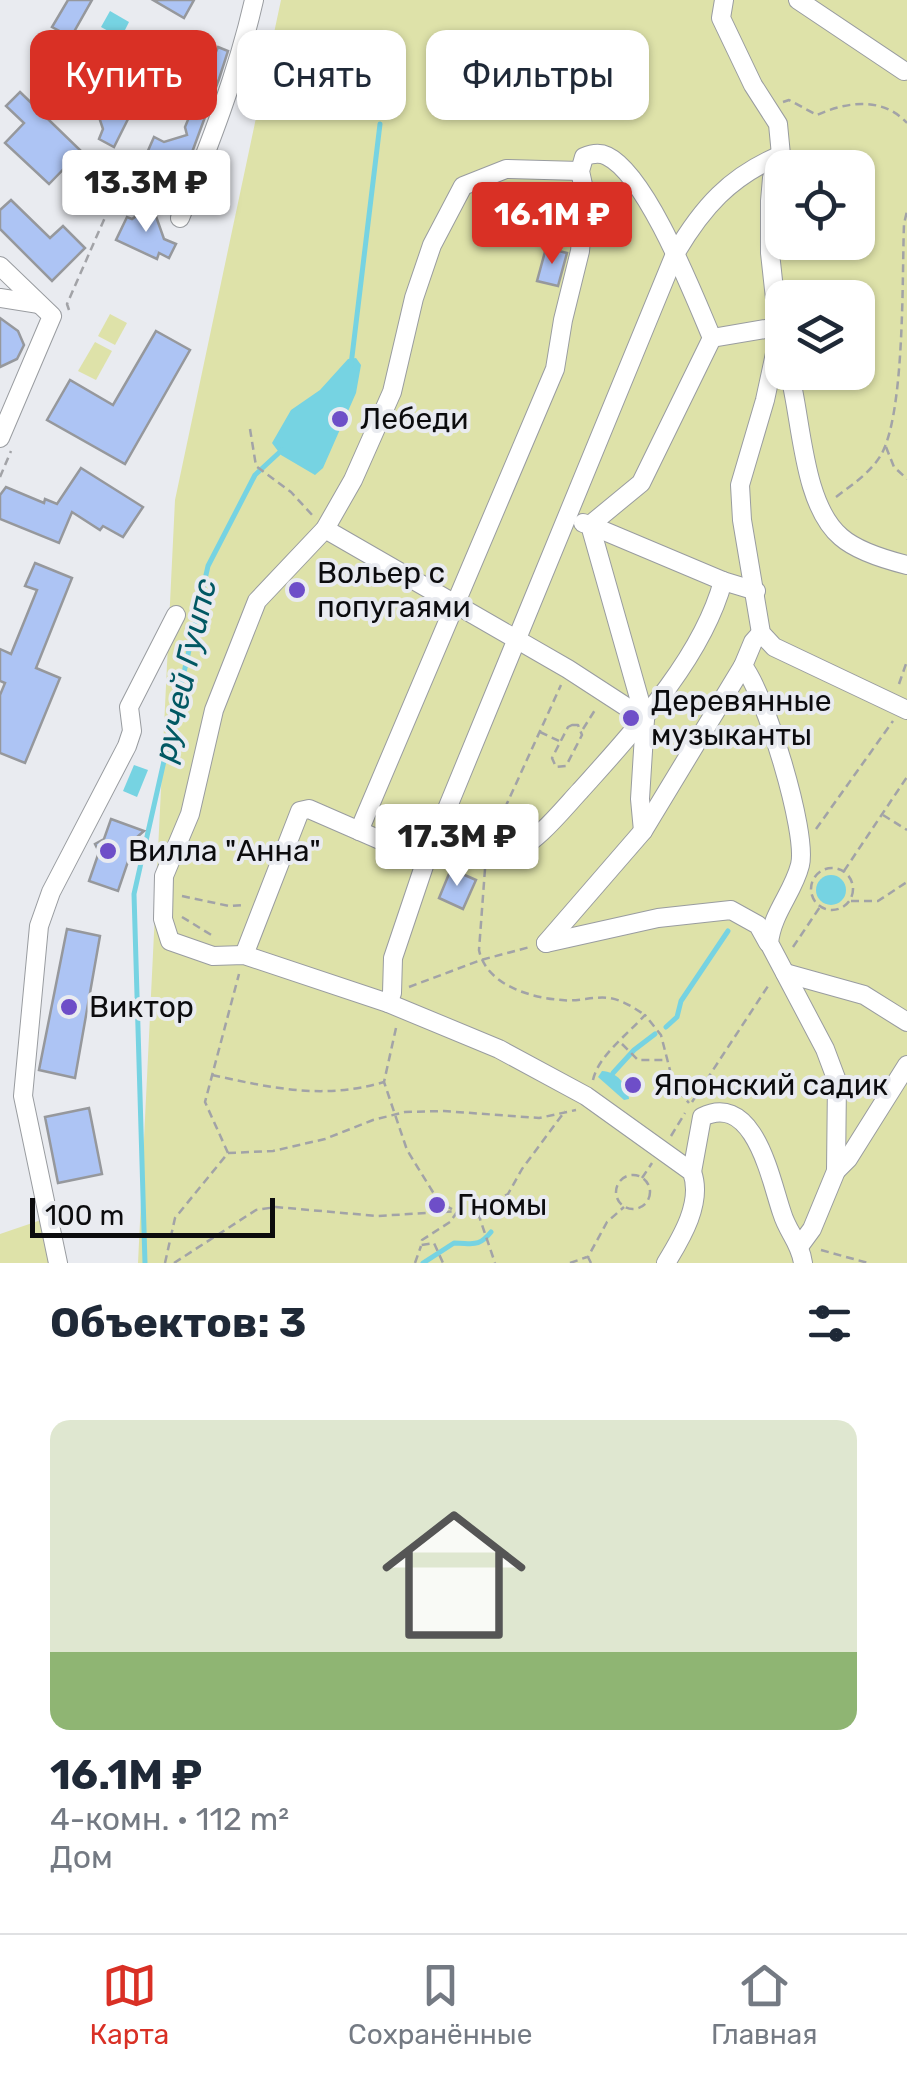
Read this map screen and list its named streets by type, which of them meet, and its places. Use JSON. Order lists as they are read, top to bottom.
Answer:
{
  "water": ["ручей Гуипс"],
  "places": [
    "Лебеди",
    "Вольер с попугаями",
    "Деревянные музыканты",
    "Вилла \"Анна\"",
    "Виктор",
    "Японский садик",
    "Гномы"
  ],
  "scale_bar": "100 m",
  "page": {
    "chip": ["Купить", "Снять", "Фильтры"],
    "price": ["13.3M ₽", "16.1M ₽", "17.3M ₽"],
    "scale": "100 m",
    "heading": "Объектов: 3",
    "list": [
      {
        "name": "16.1M ₽",
        "note": "4-комн. · 112 m² · Дом"
      }
    ],
    "tabs": ["Карта", "Сохранённые", "Главная"]
  }
}
